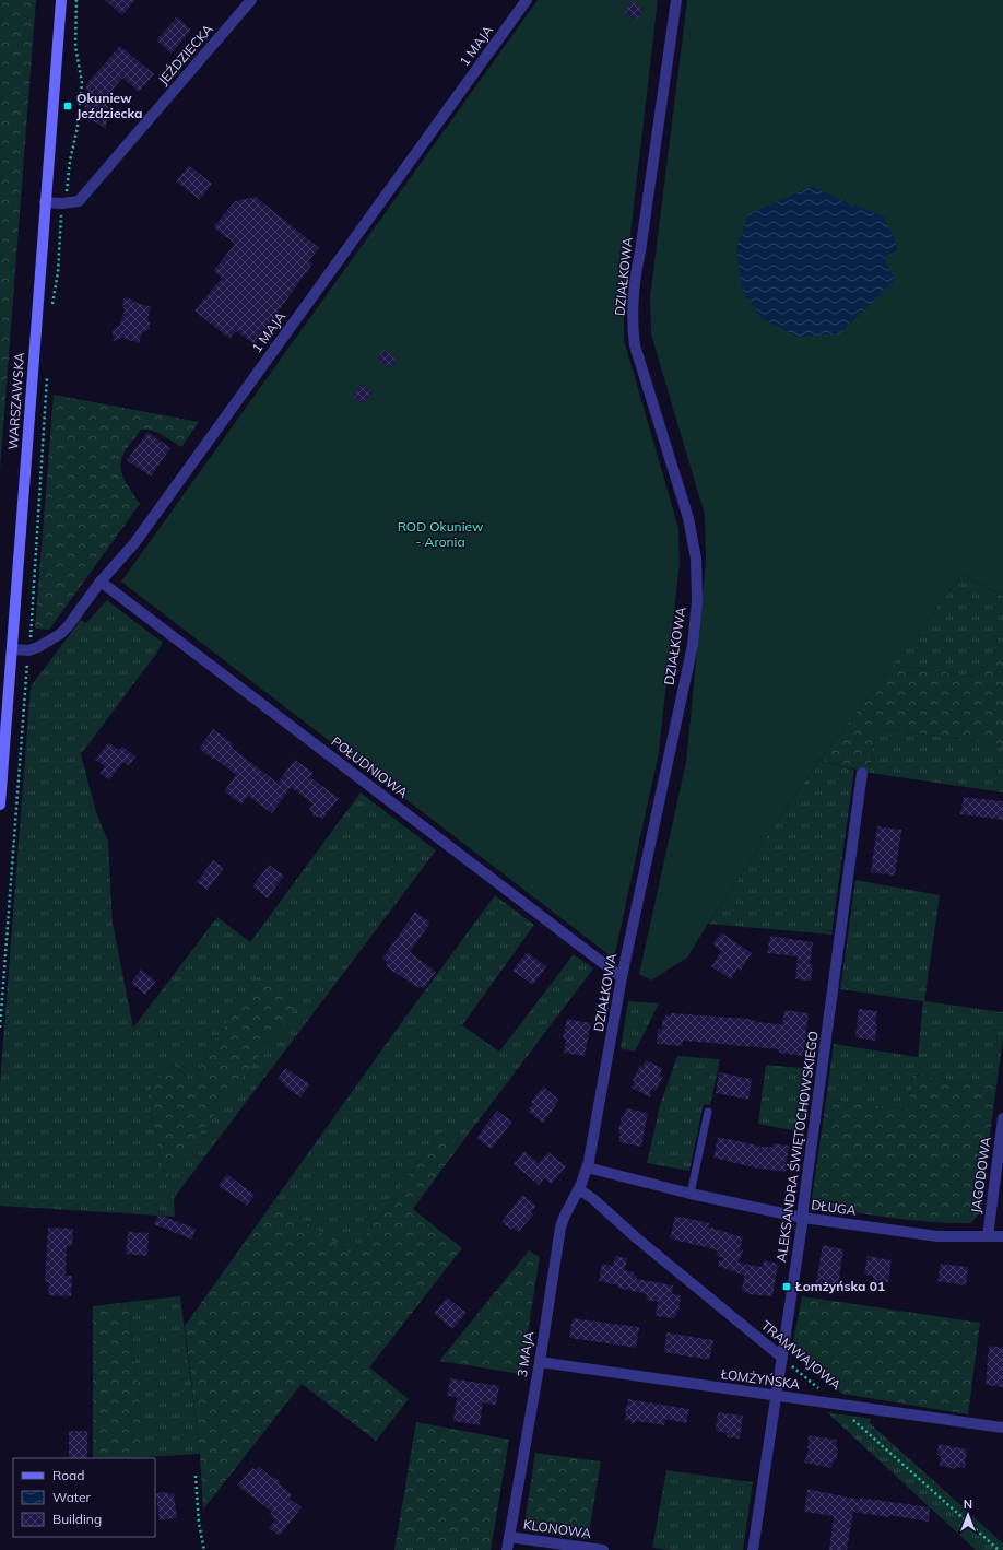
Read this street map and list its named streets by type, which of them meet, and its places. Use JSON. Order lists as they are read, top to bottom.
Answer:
{
  "streets": {
    "main road": ["WARSZAWSKA"],
    "street": [
      "1 MAJA",
      "JEŹDZIECKA",
      "DZIAŁKOWA",
      "POŁUDNIOWA",
      "ALEKSANDRA ŚWIĘTOCHOWSKIEGO",
      "JAGODOWA",
      "DŁUGA",
      "3 MAJA",
      "TRAMWAJOWA",
      "ŁOMŻYŃSKA",
      "KLONOWA"
    ]
  },
  "crossings": [
    ["1 MAJA", "WARSZAWSKA"],
    ["1 MAJA", "POŁUDNIOWA"],
    ["JEŹDZIECKA", "WARSZAWSKA"],
    ["DZIAŁKOWA", "POŁUDNIOWA"],
    ["DZIAŁKOWA", "DŁUGA"],
    ["DZIAŁKOWA", "3 MAJA"],
    ["ALEKSANDRA ŚWIĘTOCHOWSKIEGO", "DŁUGA"],
    ["ALEKSANDRA ŚWIĘTOCHOWSKIEGO", "TRAMWAJOWA"],
    ["ALEKSANDRA ŚWIĘTOCHOWSKIEGO", "ŁOMŻYŃSKA"],
    ["JAGODOWA", "DŁUGA"],
    ["DŁUGA", "3 MAJA"],
    ["3 MAJA", "TRAMWAJOWA"],
    ["3 MAJA", "ŁOMŻYŃSKA"],
    ["3 MAJA", "KLONOWA"],
    ["TRAMWAJOWA", "ŁOMŻYŃSKA"]
  ],
  "parks": ["ROD Okuniew - Aronia"],
  "places": {
    "transit": ["Okuniew Jeździecka", "Łomżyńska 01"]
  },
  "legend": ["Road", "Water", "Building"],
  "north": "top"
}
